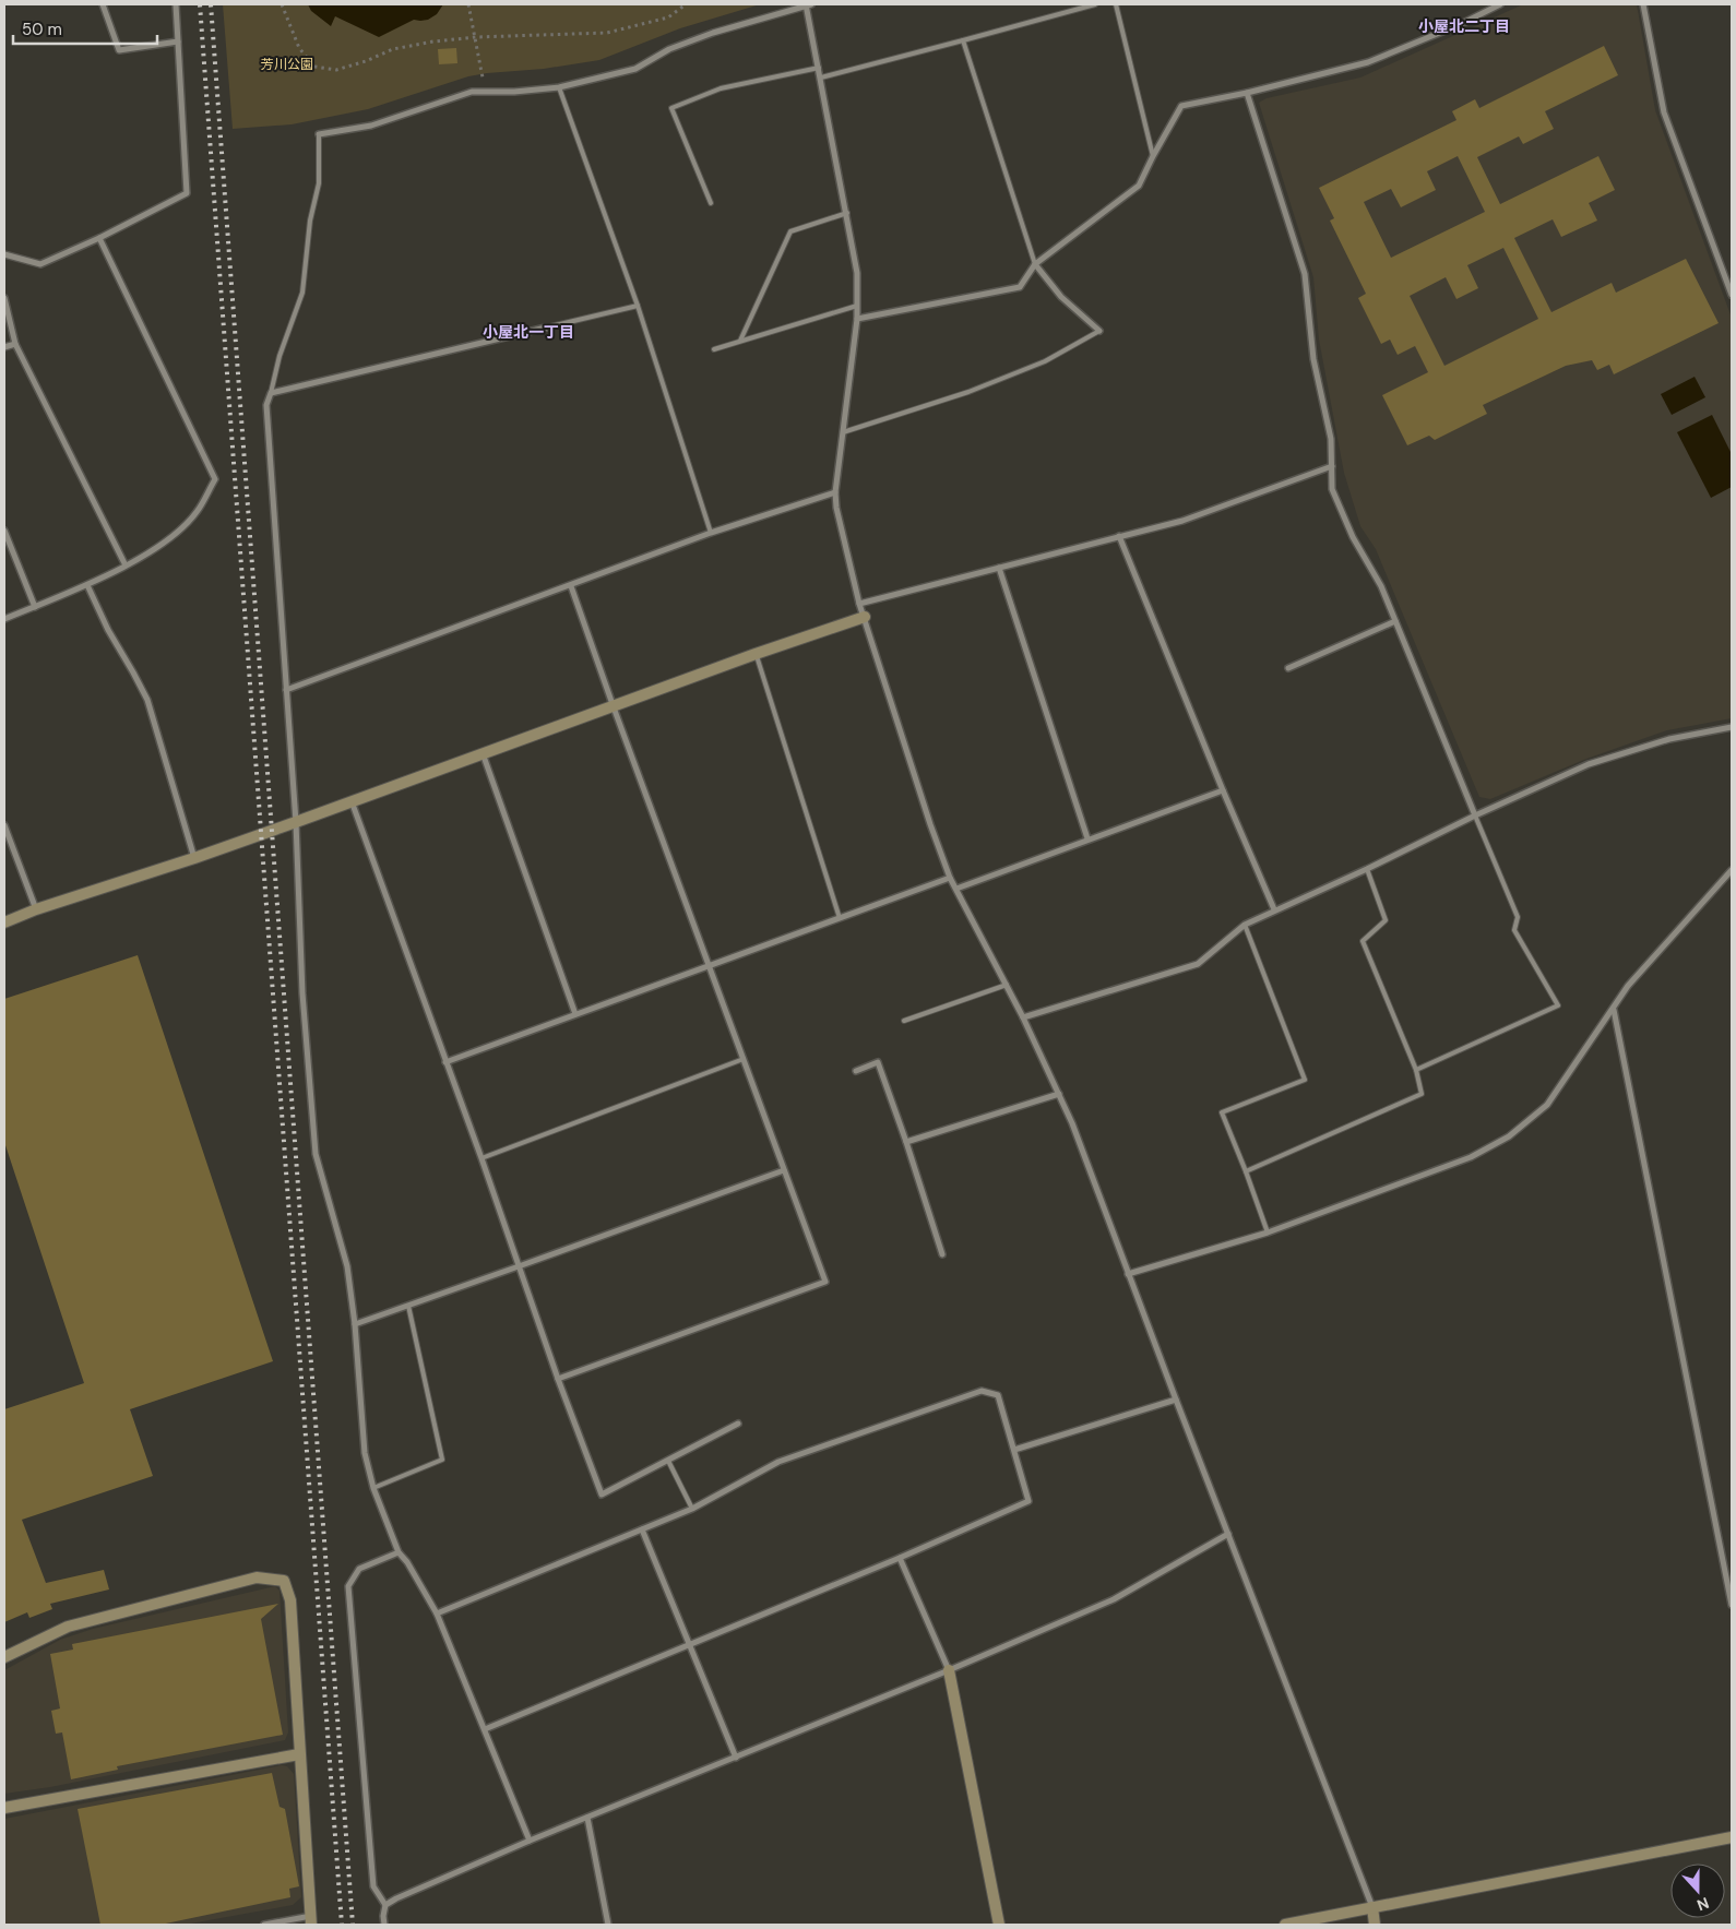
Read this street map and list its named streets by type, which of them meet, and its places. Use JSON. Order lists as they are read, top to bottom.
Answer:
{
  "districts": ["小屋北二丁目", "小屋北一丁目"],
  "parks": ["芳川公園"],
  "scale_bar": "50 m",
  "north": "bottom"
}
